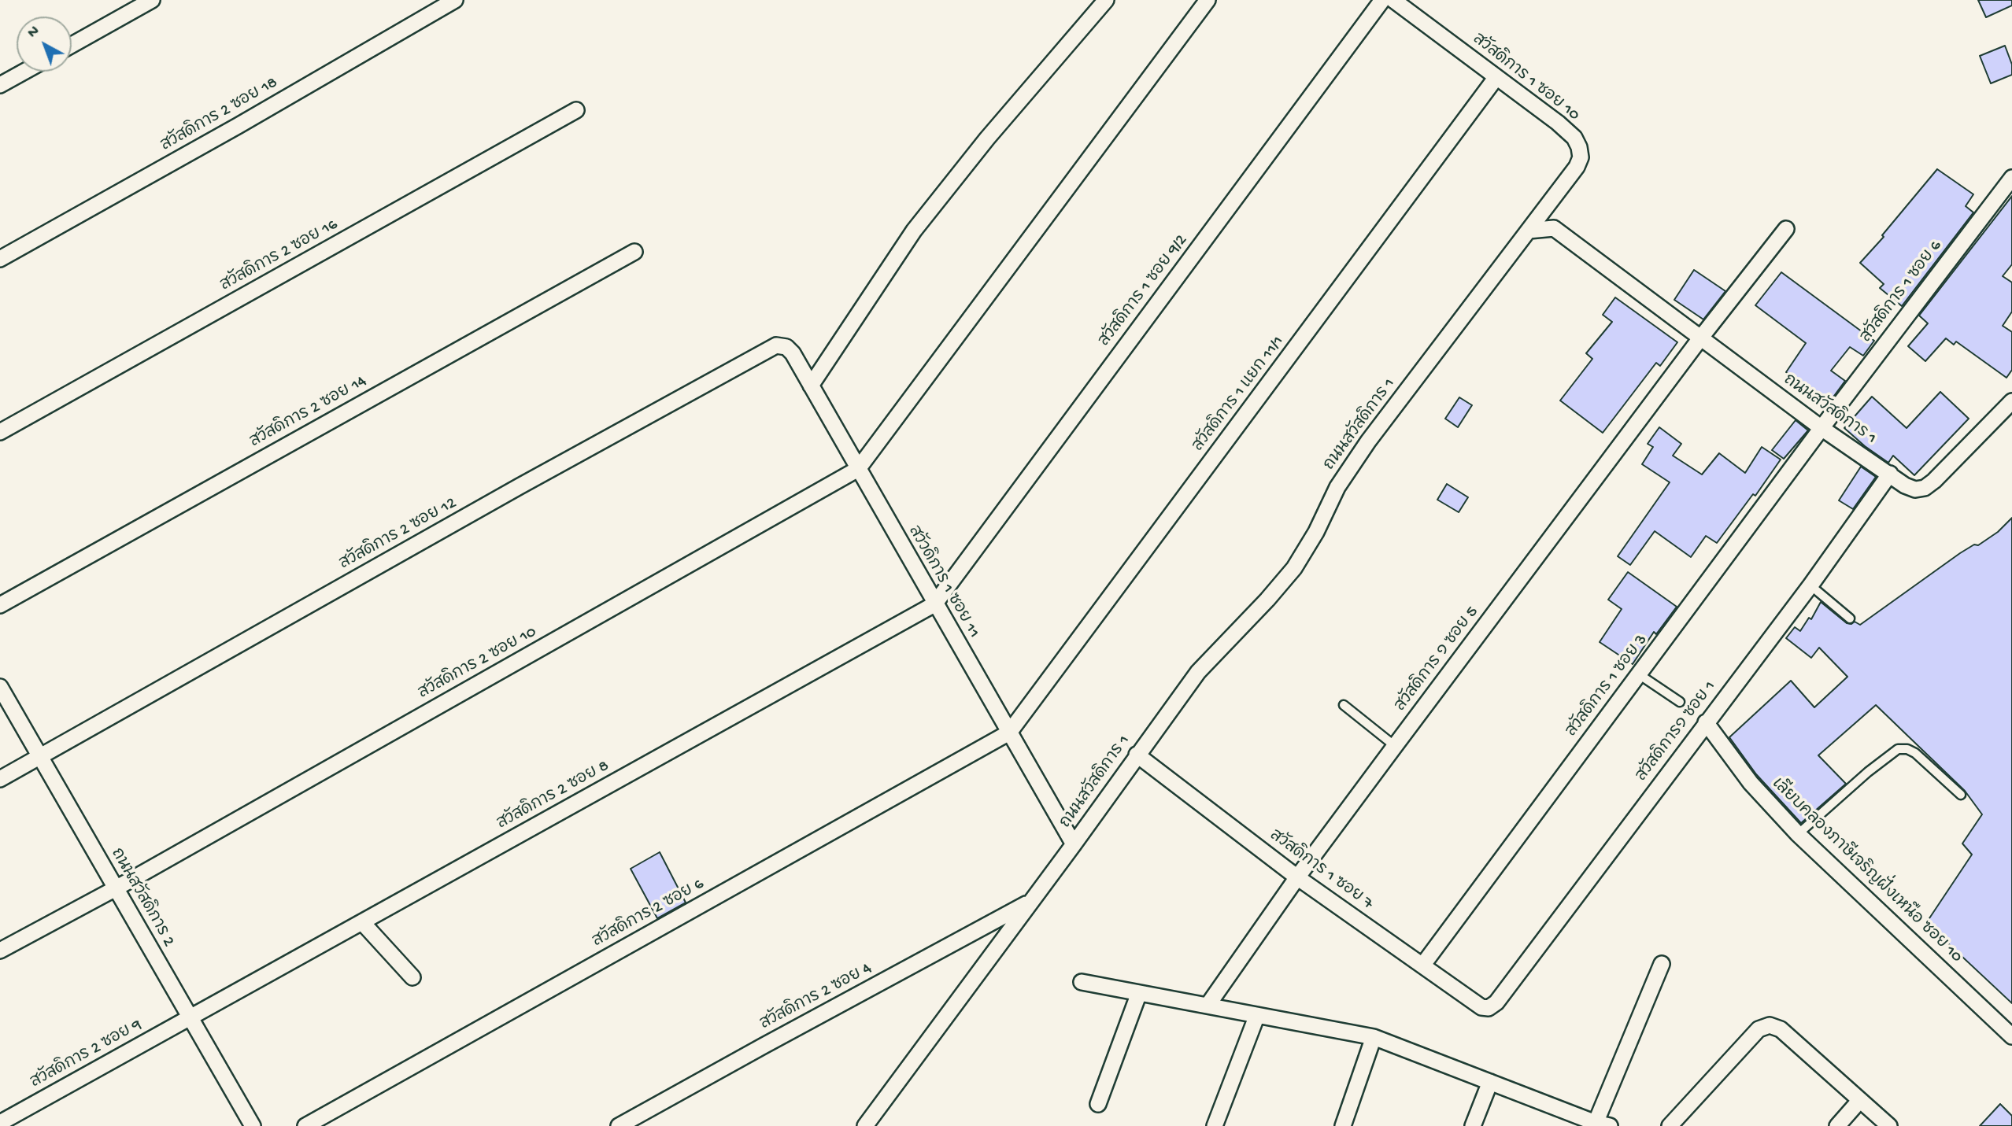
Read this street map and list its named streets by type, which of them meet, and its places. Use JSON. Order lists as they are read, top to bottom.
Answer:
{
  "streets": {
    "street": [
      "สวัสดิการ 1 ซอย 10",
      "สวัสดิการ 2 ซอย 18",
      "สวัสดิการ 2 ซอย 16",
      "สวัสดิการ 1 ซอย 9/2",
      "สวัสดิการ 1 ซอย 6",
      "สวัสดิการ 1 แยก 11/1",
      "ถนนสวัสดิการ 1",
      "สวัสดิการ 2 ซอย 14",
      "สวัสดิการ 2 ซอย 12",
      "สวัวดิการ 1 ซอย 11",
      "สวัสดิการ ๑ ซอย 5",
      "สวัสดิการ 2 ซอย 10",
      "สวัสดิการ 1 ซอย 3",
      "สวัสดิการ๑ ซอย 1",
      "สวัสดิการ 2 ซอย 8",
      "สวัสดิการ 1 ซอย 7",
      "เลียบคลองภาษีเจริญฝั่งเหนือ ซอย 10",
      "ถนนสวัสดิการ 2",
      "สวัสดิการ 2 ซอย 6",
      "สวัสดิการ 2 ซอย 4",
      "สวัสดิการ 2 ซอย 9"
    ]
  },
  "crossings": [
    ["สวัสดิการ 1 ซอย 10", "สวัสดิการ 1 แยก 11/1"],
    ["สวัสดิการ 1 ซอย 10", "ถนนสวัสดิการ 1"],
    ["สวัสดิการ 1 ซอย 9/2", "สวัวดิการ 1 ซอย 11"],
    ["สวัสดิการ 1 ซอย 9/2", "สวัสดิการ 2 ซอย 8"],
    ["สวัสดิการ 1 ซอย 6", "ถนนสวัสดิการ 1"],
    ["สวัสดิการ 1 ซอย 6", "สวัสดิการ 1 ซอย 3"],
    ["สวัสดิการ 1 แยก 11/1", "สวัวดิการ 1 ซอย 11"],
    ["สวัสดิการ 1 แยก 11/1", "สวัสดิการ 2 ซอย 6"],
    ["ถนนสวัสดิการ 1", "สวัวดิการ 1 ซอย 11"],
    ["ถนนสวัสดิการ 1", "สวัสดิการ ๑ ซอย 5"],
    ["ถนนสวัสดิการ 1", "สวัสดิการ 1 ซอย 3"],
    ["ถนนสวัสดิการ 1", "สวัสดิการ๑ ซอย 1"],
    ["ถนนสวัสดิการ 1", "สวัสดิการ 1 ซอย 7"],
    ["ถนนสวัสดิการ 1", "สวัสดิการ 2 ซอย 4"],
    ["สวัสดิการ 2 ซอย 12", "สวัวดิการ 1 ซอย 11"],
    ["สวัสดิการ 2 ซอย 12", "ถนนสวัสดิการ 2"],
    ["สวัวดิการ 1 ซอย 11", "สวัสดิการ 2 ซอย 10"],
    ["สวัวดิการ 1 ซอย 11", "สวัสดิการ 2 ซอย 8"],
    ["สวัวดิการ 1 ซอย 11", "สวัสดิการ 2 ซอย 6"],
    ["สวัสดิการ ๑ ซอย 5", "สวัสดิการ 1 ซอย 7"],
    ["สวัสดิการ 2 ซอย 10", "ถนนสวัสดิการ 2"],
    ["สวัสดิการ 1 ซอย 3", "สวัสดิการ 1 ซอย 7"],
    ["สวัสดิการ๑ ซอย 1", "สวัสดิการ 1 ซอย 7"],
    ["สวัสดิการ๑ ซอย 1", "เลียบคลองภาษีเจริญฝั่งเหนือ ซอย 10"],
    ["สวัสดิการ 2 ซอย 8", "ถนนสวัสดิการ 2"],
    ["สวัสดิการ 2 ซอย 8", "สวัสดิการ 2 ซอย 9"],
    ["ถนนสวัสดิการ 2", "สวัสดิการ 2 ซอย 9"]
  ],
  "north": "top left"
}
